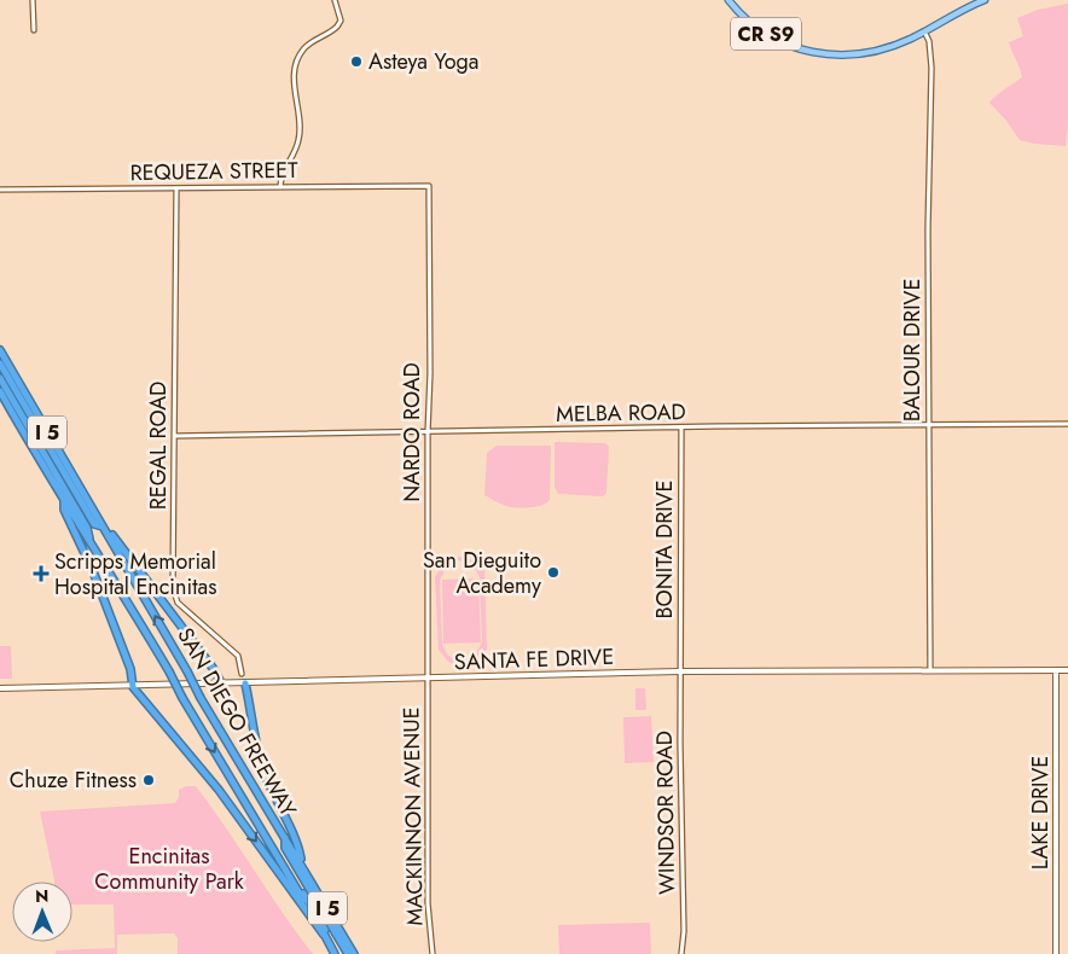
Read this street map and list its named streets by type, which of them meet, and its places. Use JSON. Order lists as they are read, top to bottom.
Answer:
{
  "streets": {
    "highway": ["I 5", "SAN DIEGO FREEWAY"],
    "main road": ["CR S9", "SANTA FE DRIVE", "LAKE DRIVE"],
    "street": [
      "REQUEZA STREET",
      "BALOUR DRIVE",
      "MELBA ROAD",
      "NARDO ROAD",
      "REGAL ROAD",
      "BONITA DRIVE",
      "WINDSOR ROAD",
      "MACKINNON AVENUE"
    ]
  },
  "crossings": [
    ["CR S9", "BALOUR DRIVE"],
    ["REQUEZA STREET", "NARDO ROAD"],
    ["REQUEZA STREET", "REGAL ROAD"],
    ["BALOUR DRIVE", "MELBA ROAD"],
    ["BALOUR DRIVE", "SANTA FE DRIVE"],
    ["MELBA ROAD", "NARDO ROAD"],
    ["MELBA ROAD", "REGAL ROAD"],
    ["MELBA ROAD", "BONITA DRIVE"],
    ["NARDO ROAD", "SANTA FE DRIVE"],
    ["NARDO ROAD", "MACKINNON AVENUE"],
    ["BONITA DRIVE", "SANTA FE DRIVE"],
    ["BONITA DRIVE", "WINDSOR ROAD"],
    ["SANTA FE DRIVE", "WINDSOR ROAD"],
    ["SANTA FE DRIVE", "LAKE DRIVE"],
    ["SANTA FE DRIVE", "MACKINNON AVENUE"]
  ],
  "parks": ["Encinitas Community Park"],
  "places": {
    "other": ["Asteya Yoga", "San Dieguito Academy", "Chuze Fitness"],
    "health": ["Scripps Memorial Hospital Encinitas"]
  },
  "north": "top"
}
